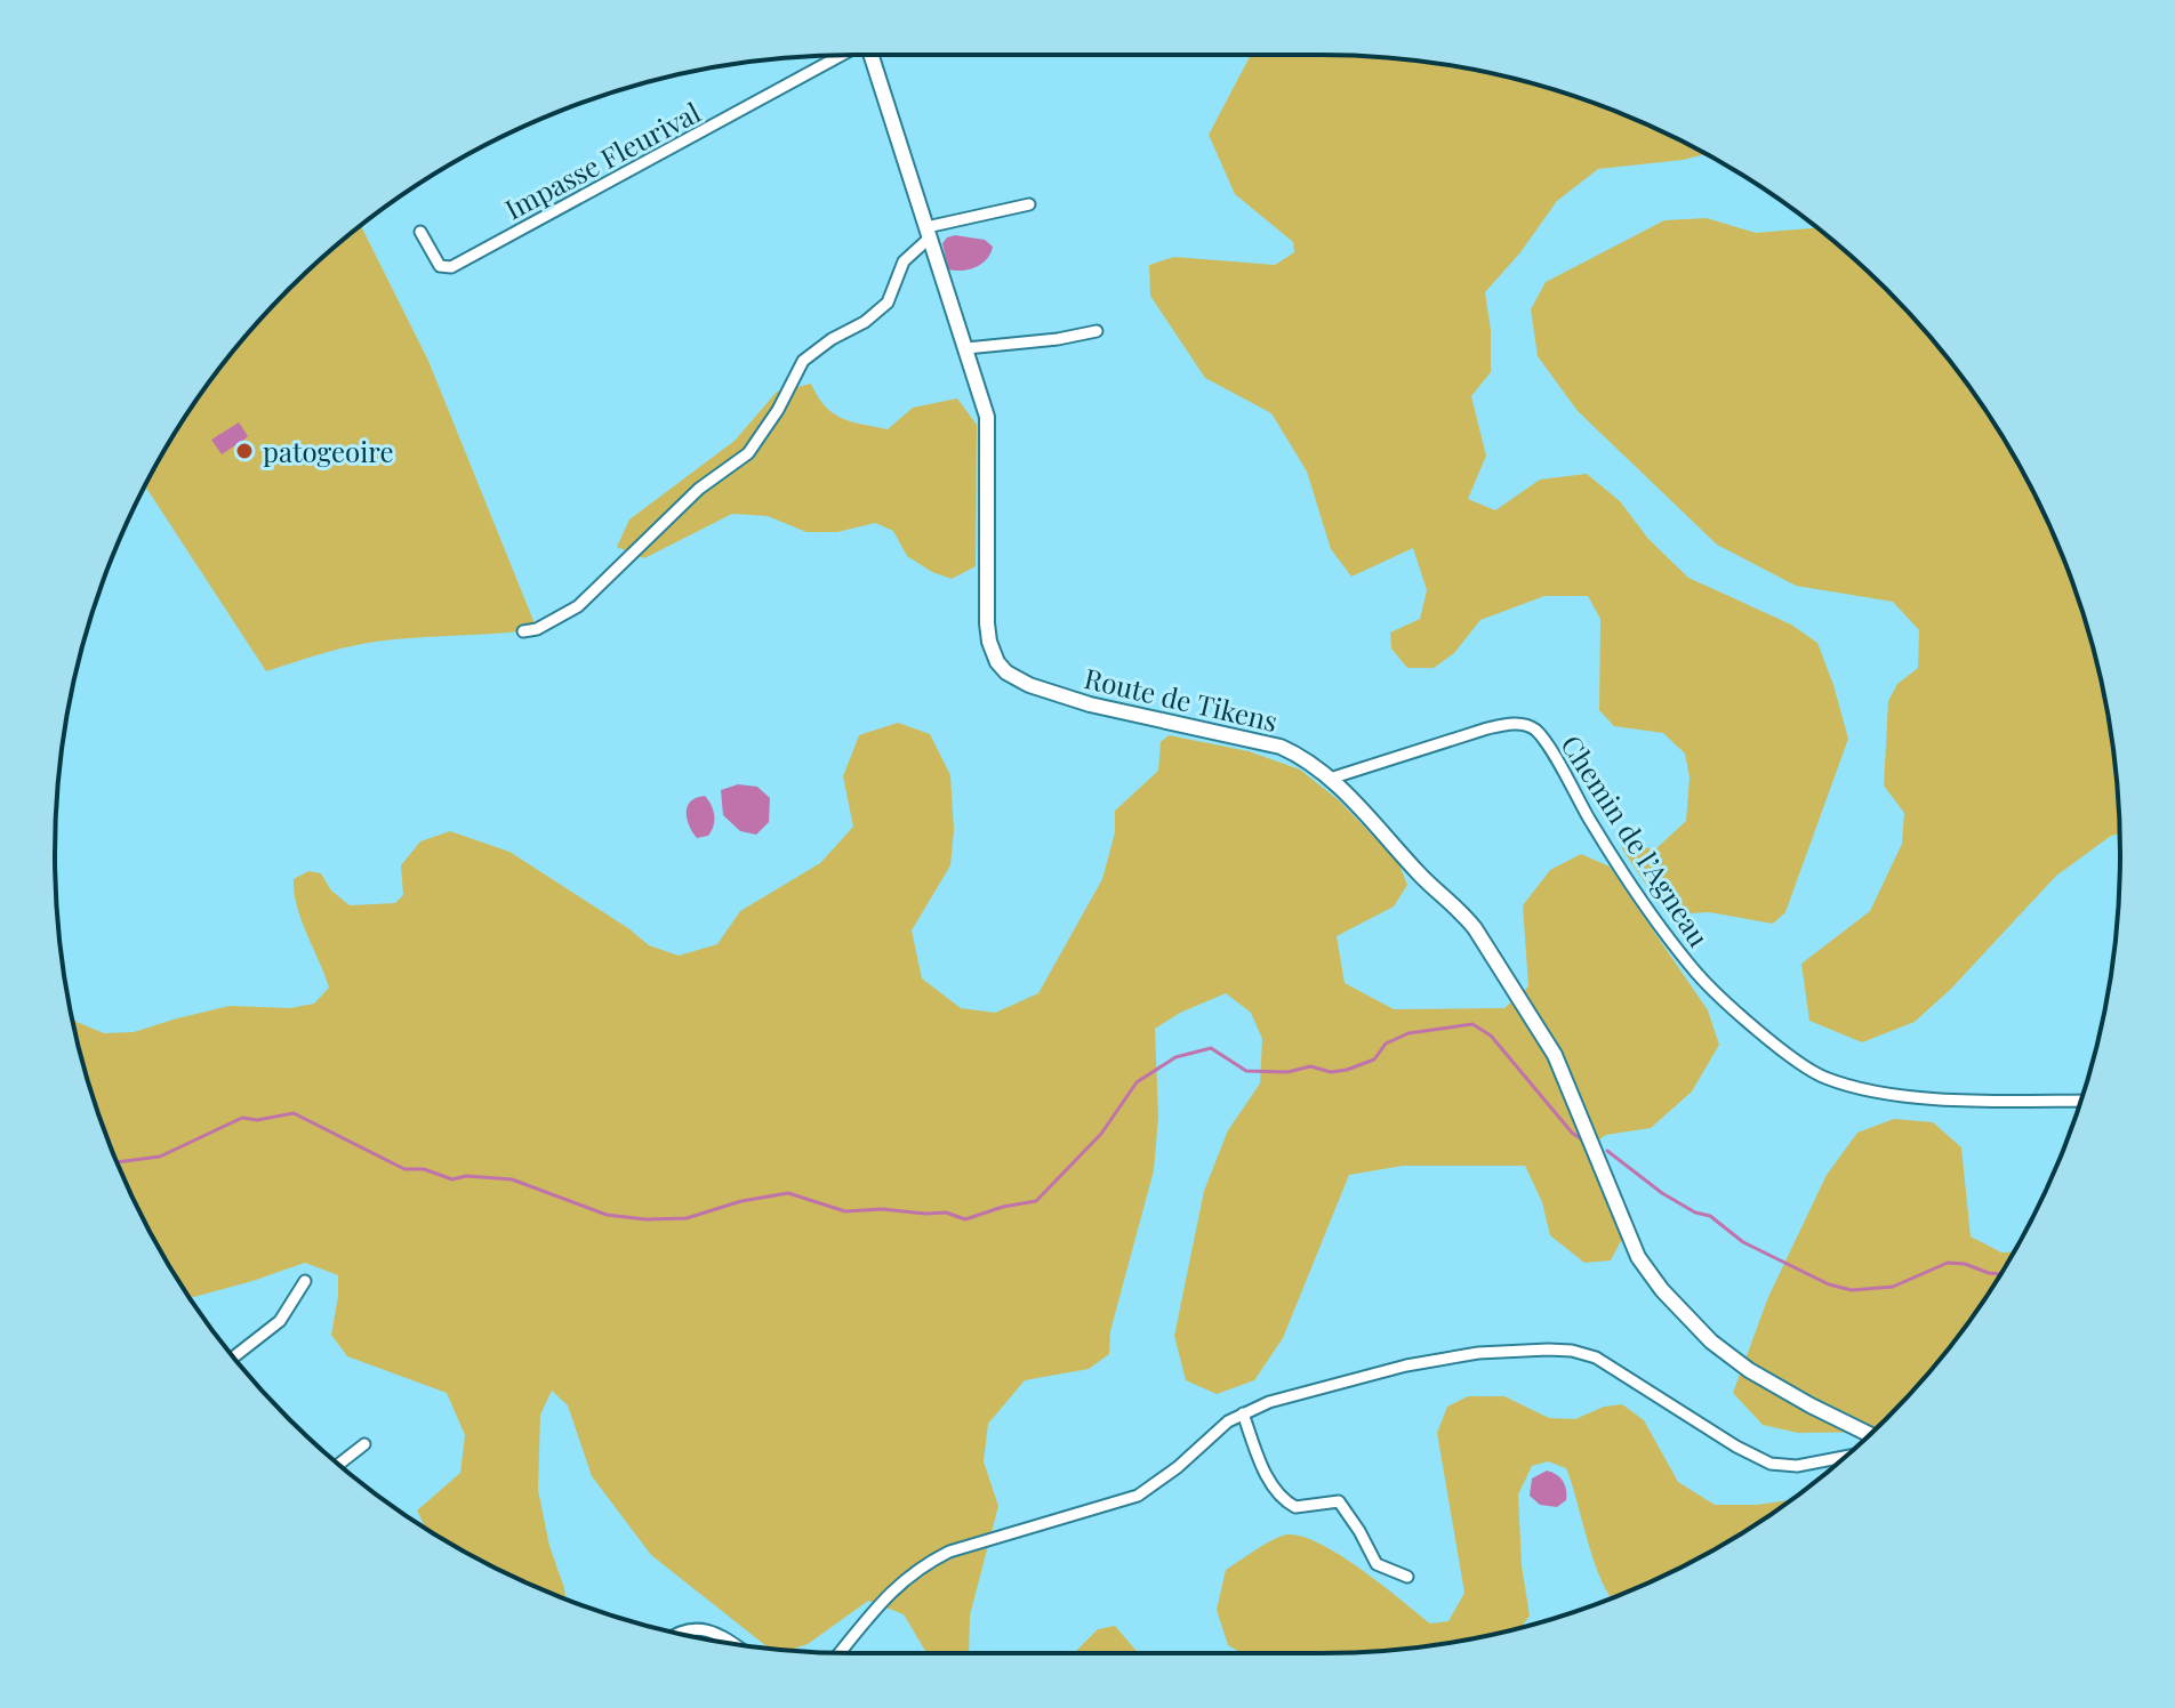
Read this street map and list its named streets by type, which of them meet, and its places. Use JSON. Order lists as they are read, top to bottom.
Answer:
{
  "streets": {
    "street": ["Impasse Fleurival", "Route de Tikens", "Chemin de l’Agneau"]
  },
  "crossings": [
    ["Route de Tikens", "Chemin de l’Agneau"]
  ],
  "places": ["patogeoire"]
}
